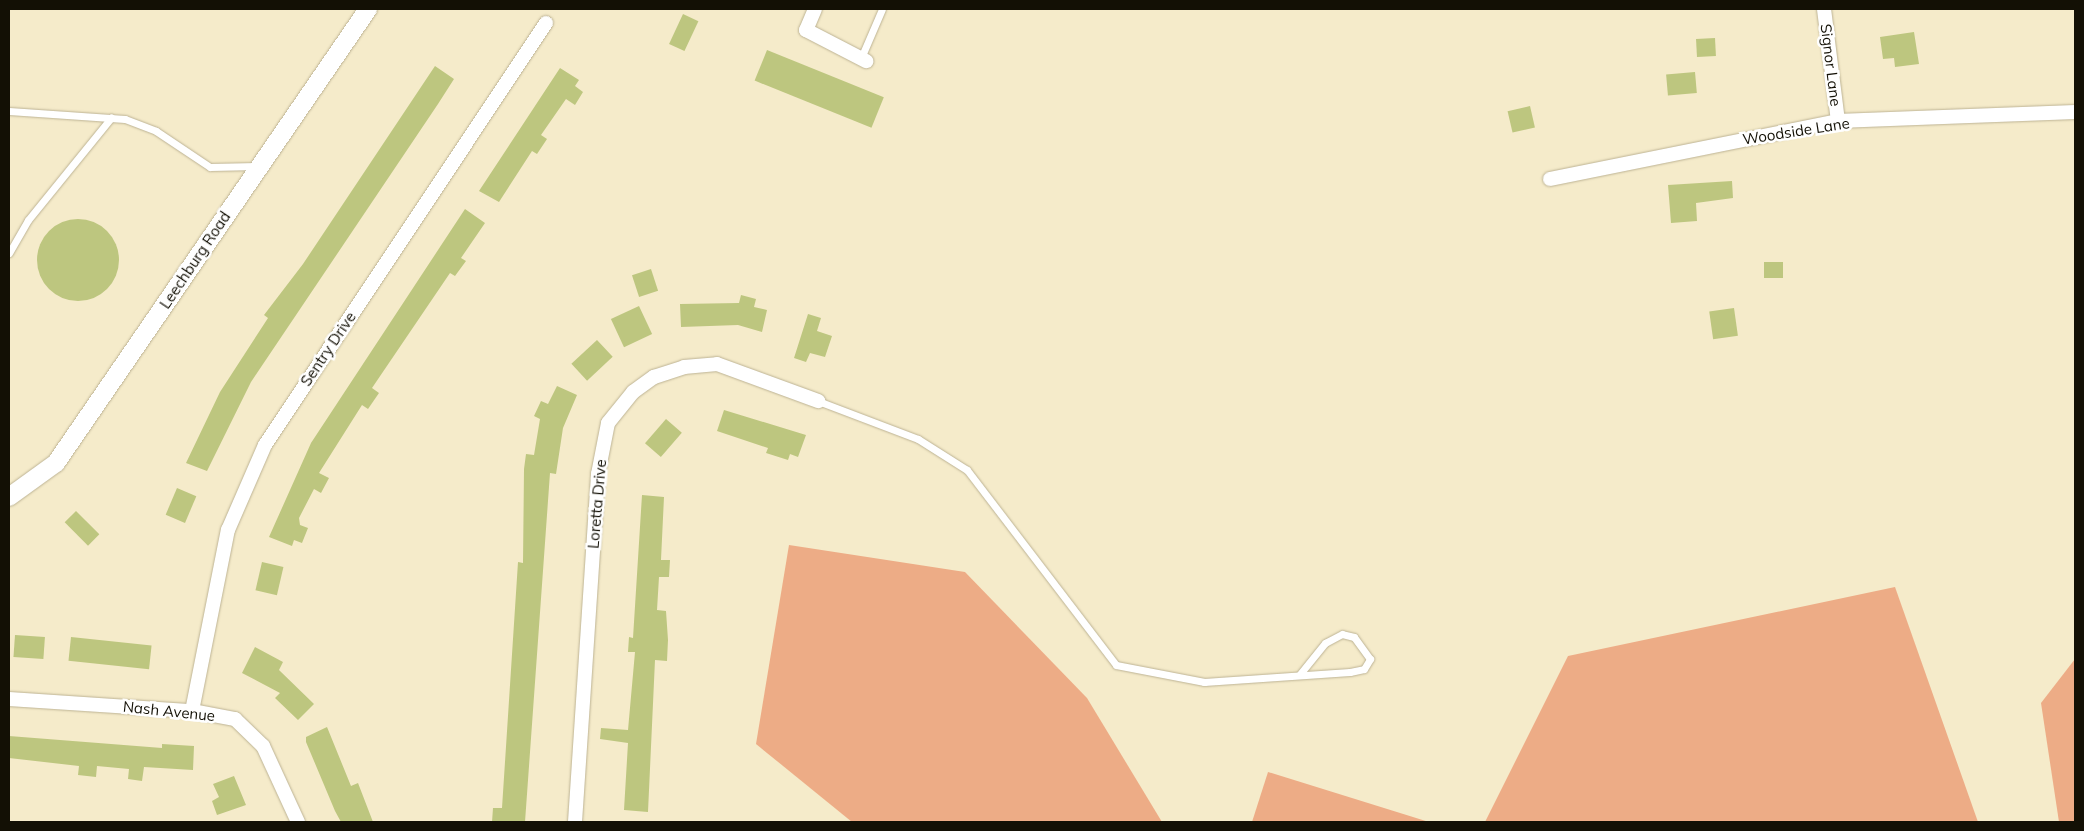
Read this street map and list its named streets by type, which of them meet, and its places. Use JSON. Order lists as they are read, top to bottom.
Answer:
{
  "streets": {
    "street": [
      "Signor Lane",
      "Woodside Lane",
      "Leechburg Road",
      "Sentry Drive",
      "Loretta Drive",
      "Nash Avenue"
    ]
  },
  "crossings": [
    ["Signor Lane", "Woodside Lane"],
    ["Sentry Drive", "Nash Avenue"]
  ]
}
